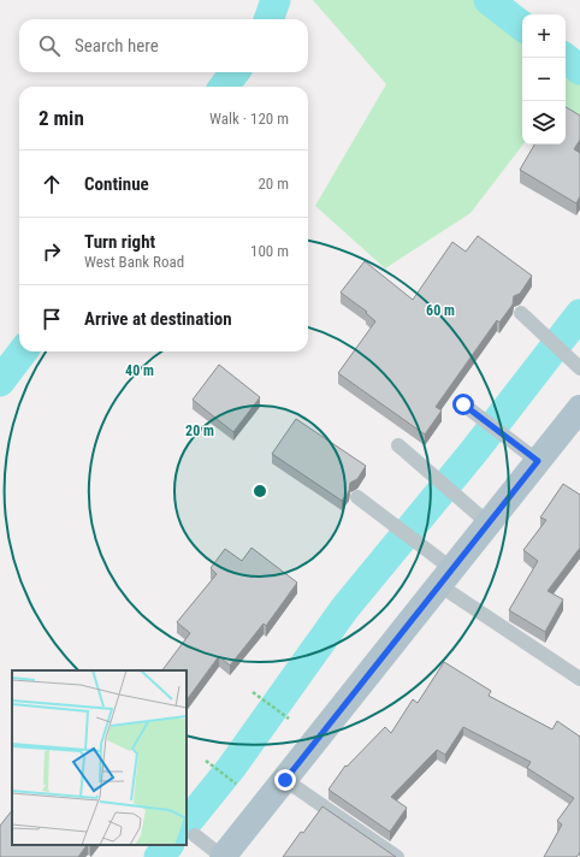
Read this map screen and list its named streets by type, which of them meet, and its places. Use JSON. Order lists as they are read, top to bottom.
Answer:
{
  "page": {
    "map_buttons": ["+", "−"],
    "search": "Search here",
    "heading": ["2 min", "Walk · 120 m"],
    "list": [
      ["Continue", "20 m"],
      ["Turn right", "West Bank Road", "100 m"],
      "Arrive at destination"
    ]
  },
  "rings": ["60 m", "40 m", "20 m"]
}
